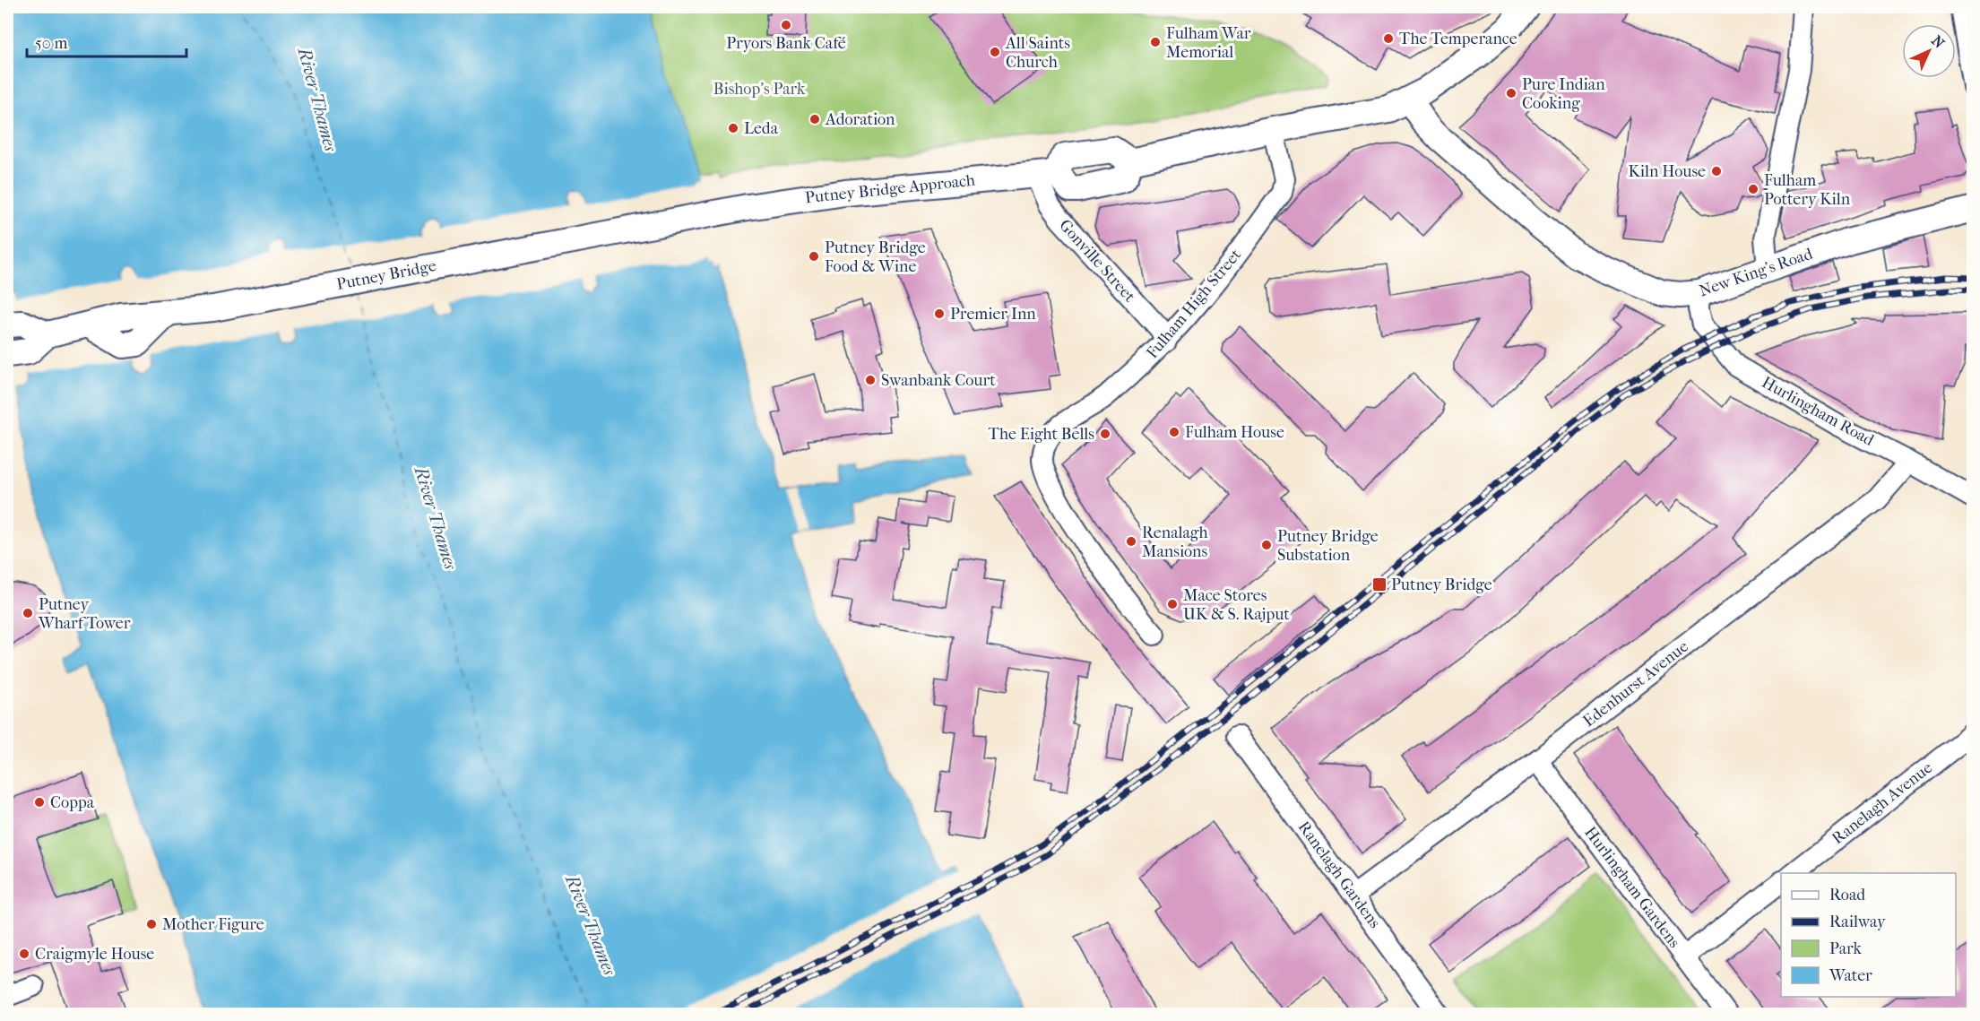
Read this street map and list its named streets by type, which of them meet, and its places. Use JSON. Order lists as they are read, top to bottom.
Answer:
{
  "streets": {
    "main road": ["Putney Bridge Approach", "New King's Road", "Putney Bridge"],
    "street": [
      "Gonville Street",
      "Fulham High Street",
      "Hurlingham Road",
      "Edenhurst Avenue",
      "Ranelagh Avenue",
      "Ranelagh Gardens",
      "Hurlingham Gardens"
    ]
  },
  "crossings": [
    ["Putney Bridge Approach", "Gonville Street"],
    ["Putney Bridge Approach", "Putney Bridge"],
    ["Gonville Street", "Fulham High Street"],
    ["New King's Road", "Hurlingham Road"],
    ["Hurlingham Road", "Edenhurst Avenue"],
    ["Edenhurst Avenue", "Ranelagh Gardens"],
    ["Edenhurst Avenue", "Hurlingham Gardens"]
  ],
  "water": ["River Thames"],
  "parks": ["Bishop's Park"],
  "places": {
    "other": [
      "Pryors Bank Café",
      "The Temperance",
      "Fulham War Memorial",
      "All Saints Church",
      "Pure Indian Cooking",
      "Adoration",
      "Leda",
      "Kiln House",
      "Fulham Pottery Kiln",
      "Putney Bridge Food & Wine",
      "Premier Inn",
      "Swanbank Court",
      "Fulham House",
      "The Eight Bells",
      "Renalagh Mansions",
      "Putney Bridge Substation",
      "Mace Stores UK & S. Rajput",
      "Putney Wharf Tower",
      "Coppa",
      "Mother Figure",
      "Craigmyle House"
    ],
    "transit": ["Putney Bridge"]
  },
  "legend": [
    "Road",
    "Railway",
    "Park",
    "Water"
  ],
  "scale_bar": "50 m",
  "north": "top right"
}
